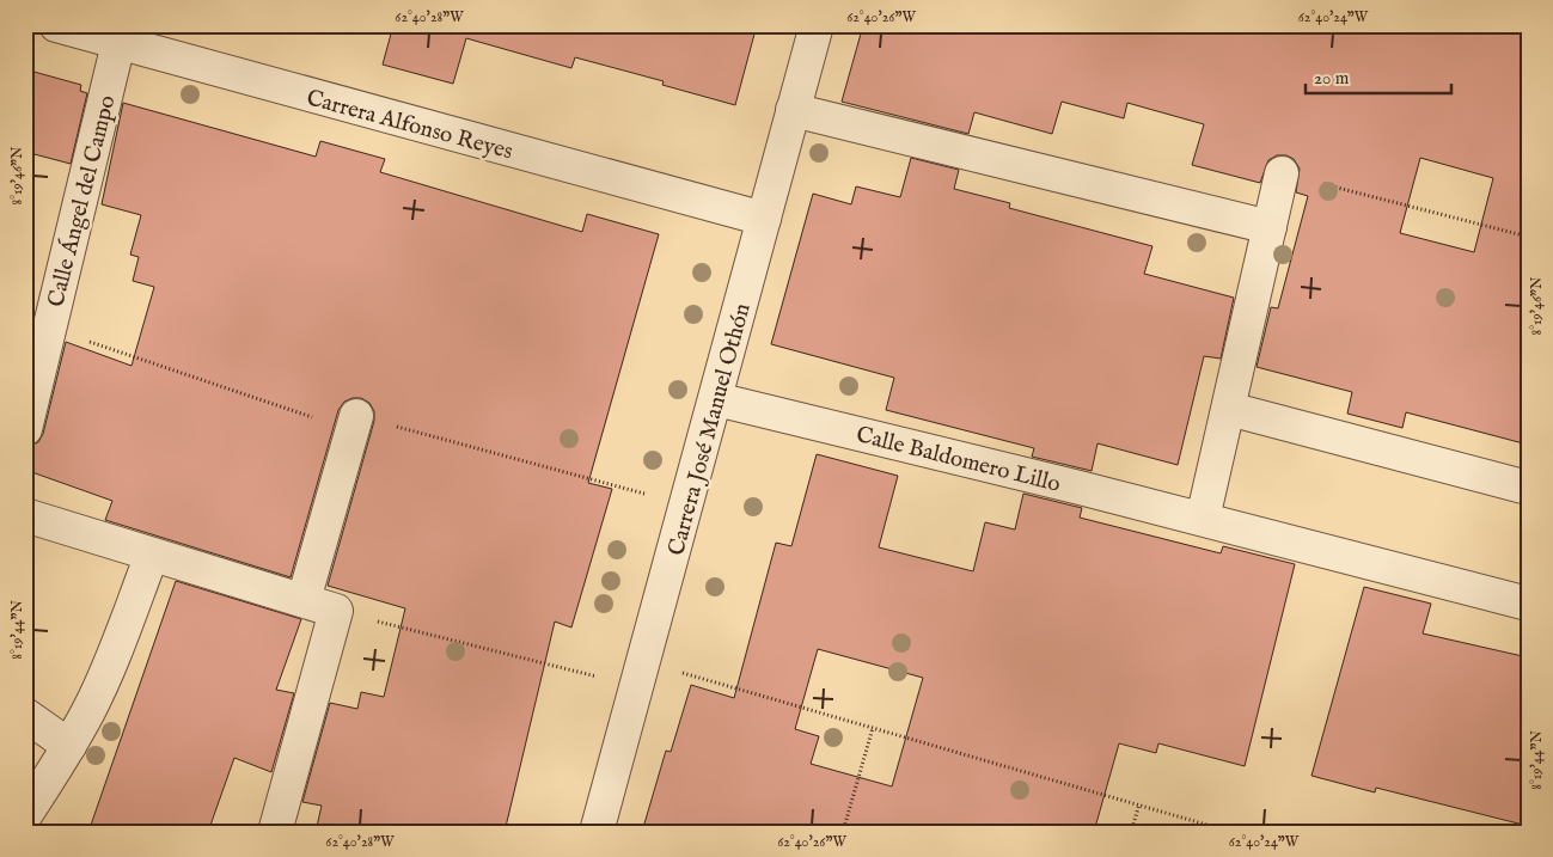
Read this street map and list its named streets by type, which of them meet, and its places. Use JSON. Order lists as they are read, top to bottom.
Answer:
{
  "streets": {
    "street": [
      "Carrera Alfonso Reyes",
      "Calle Ángel del Campo",
      "Carrera José Manuel Othón",
      "Calle Baldomero Lillo"
    ]
  },
  "crossings": [
    ["Carrera Alfonso Reyes", "Calle Ángel del Campo"],
    ["Carrera Alfonso Reyes", "Carrera José Manuel Othón"],
    ["Carrera José Manuel Othón", "Calle Baldomero Lillo"]
  ],
  "scale_bar": "20 m",
  "coordinates": [
    "62°40'28\"W",
    "62°40'26\"W",
    "62°40'24\"W",
    "8°19'46\"N",
    "8°19'44\"N"
  ]
}
